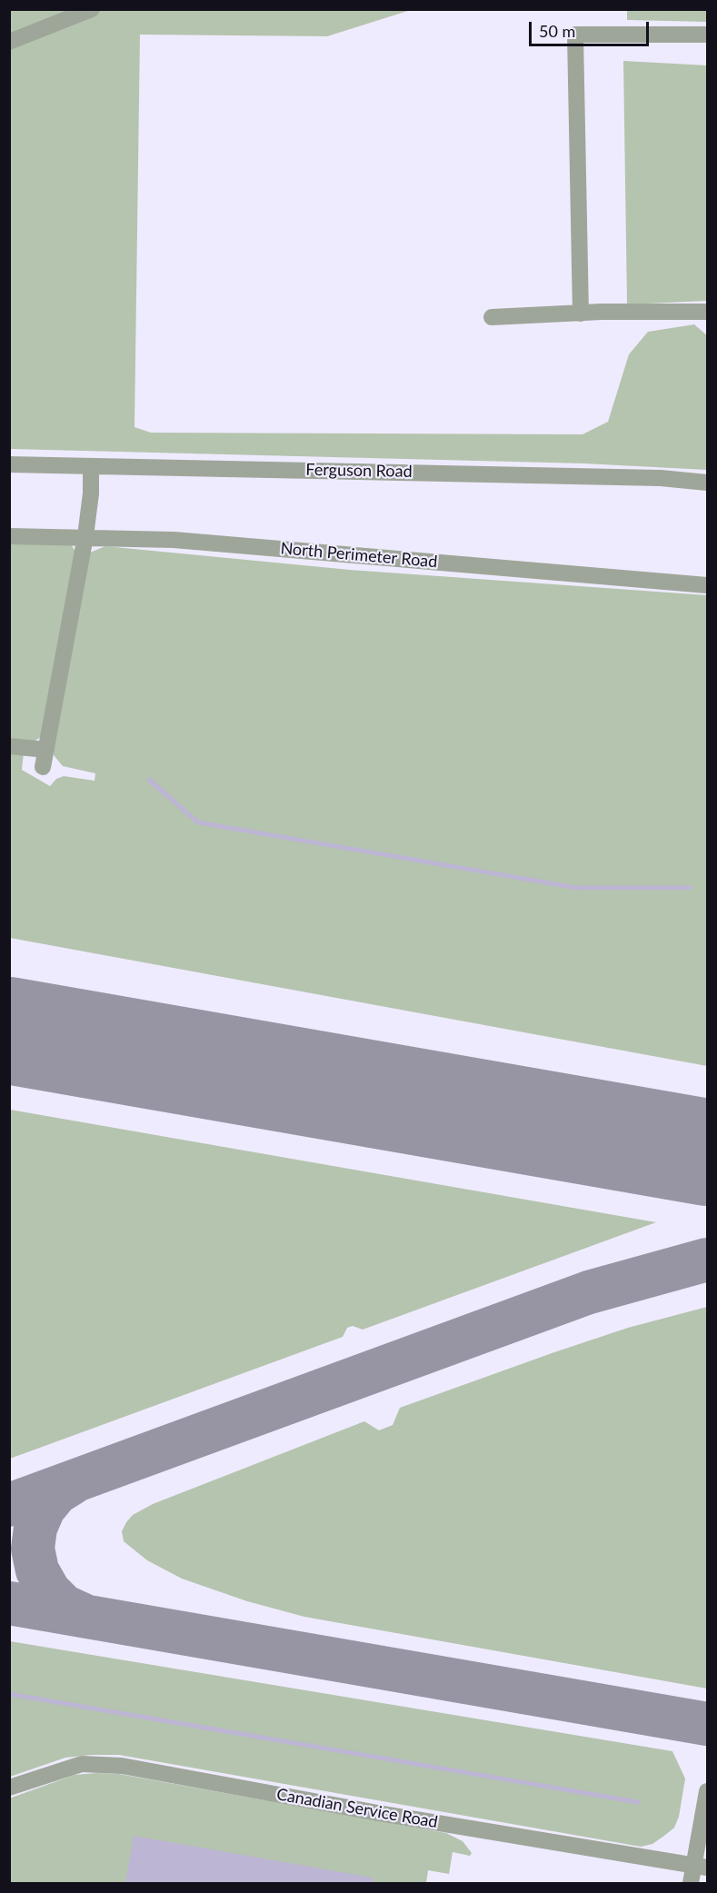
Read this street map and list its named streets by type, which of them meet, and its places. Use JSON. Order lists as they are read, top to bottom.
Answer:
{
  "streets": {
    "street": ["Ferguson Road", "North Perimeter Road", "Canadian Service Road"]
  },
  "scale_bar": "50 m"
}
